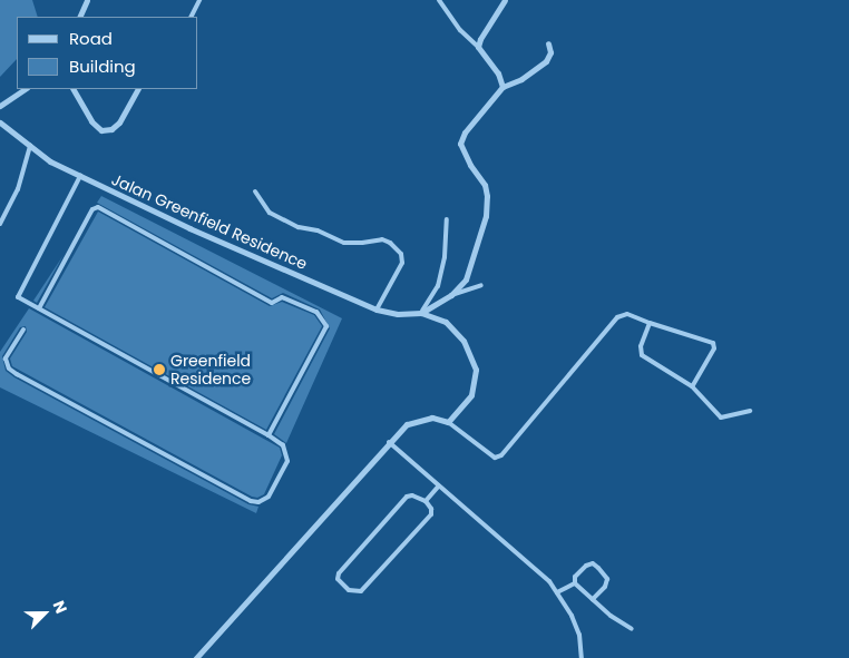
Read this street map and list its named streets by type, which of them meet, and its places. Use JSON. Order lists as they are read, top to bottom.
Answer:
{
  "streets": {
    "street": ["Jalan Greenfield Residence"]
  },
  "places": ["Greenfield Residence"],
  "legend": ["Road", "Building"],
  "north": "top right"
}
